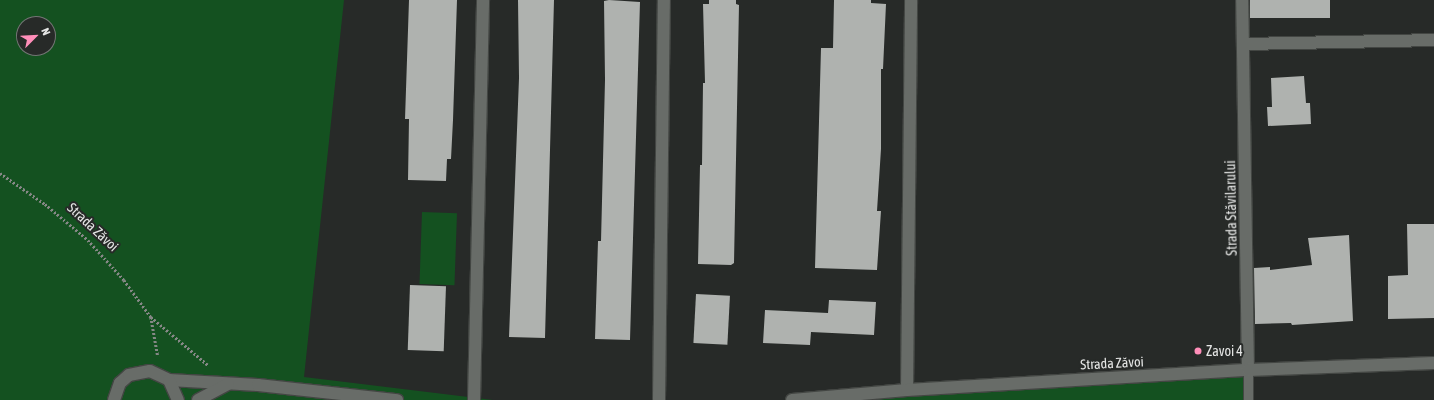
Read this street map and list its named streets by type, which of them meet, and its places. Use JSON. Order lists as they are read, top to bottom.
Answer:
{
  "streets": {
    "street": ["Strada Stăvilarului", "Strada Zăvoi"]
  },
  "crossings": [
    ["Strada Stăvilarului", "Strada Zăvoi"]
  ],
  "places": ["Zavoi 4"],
  "north": "top right"
}
